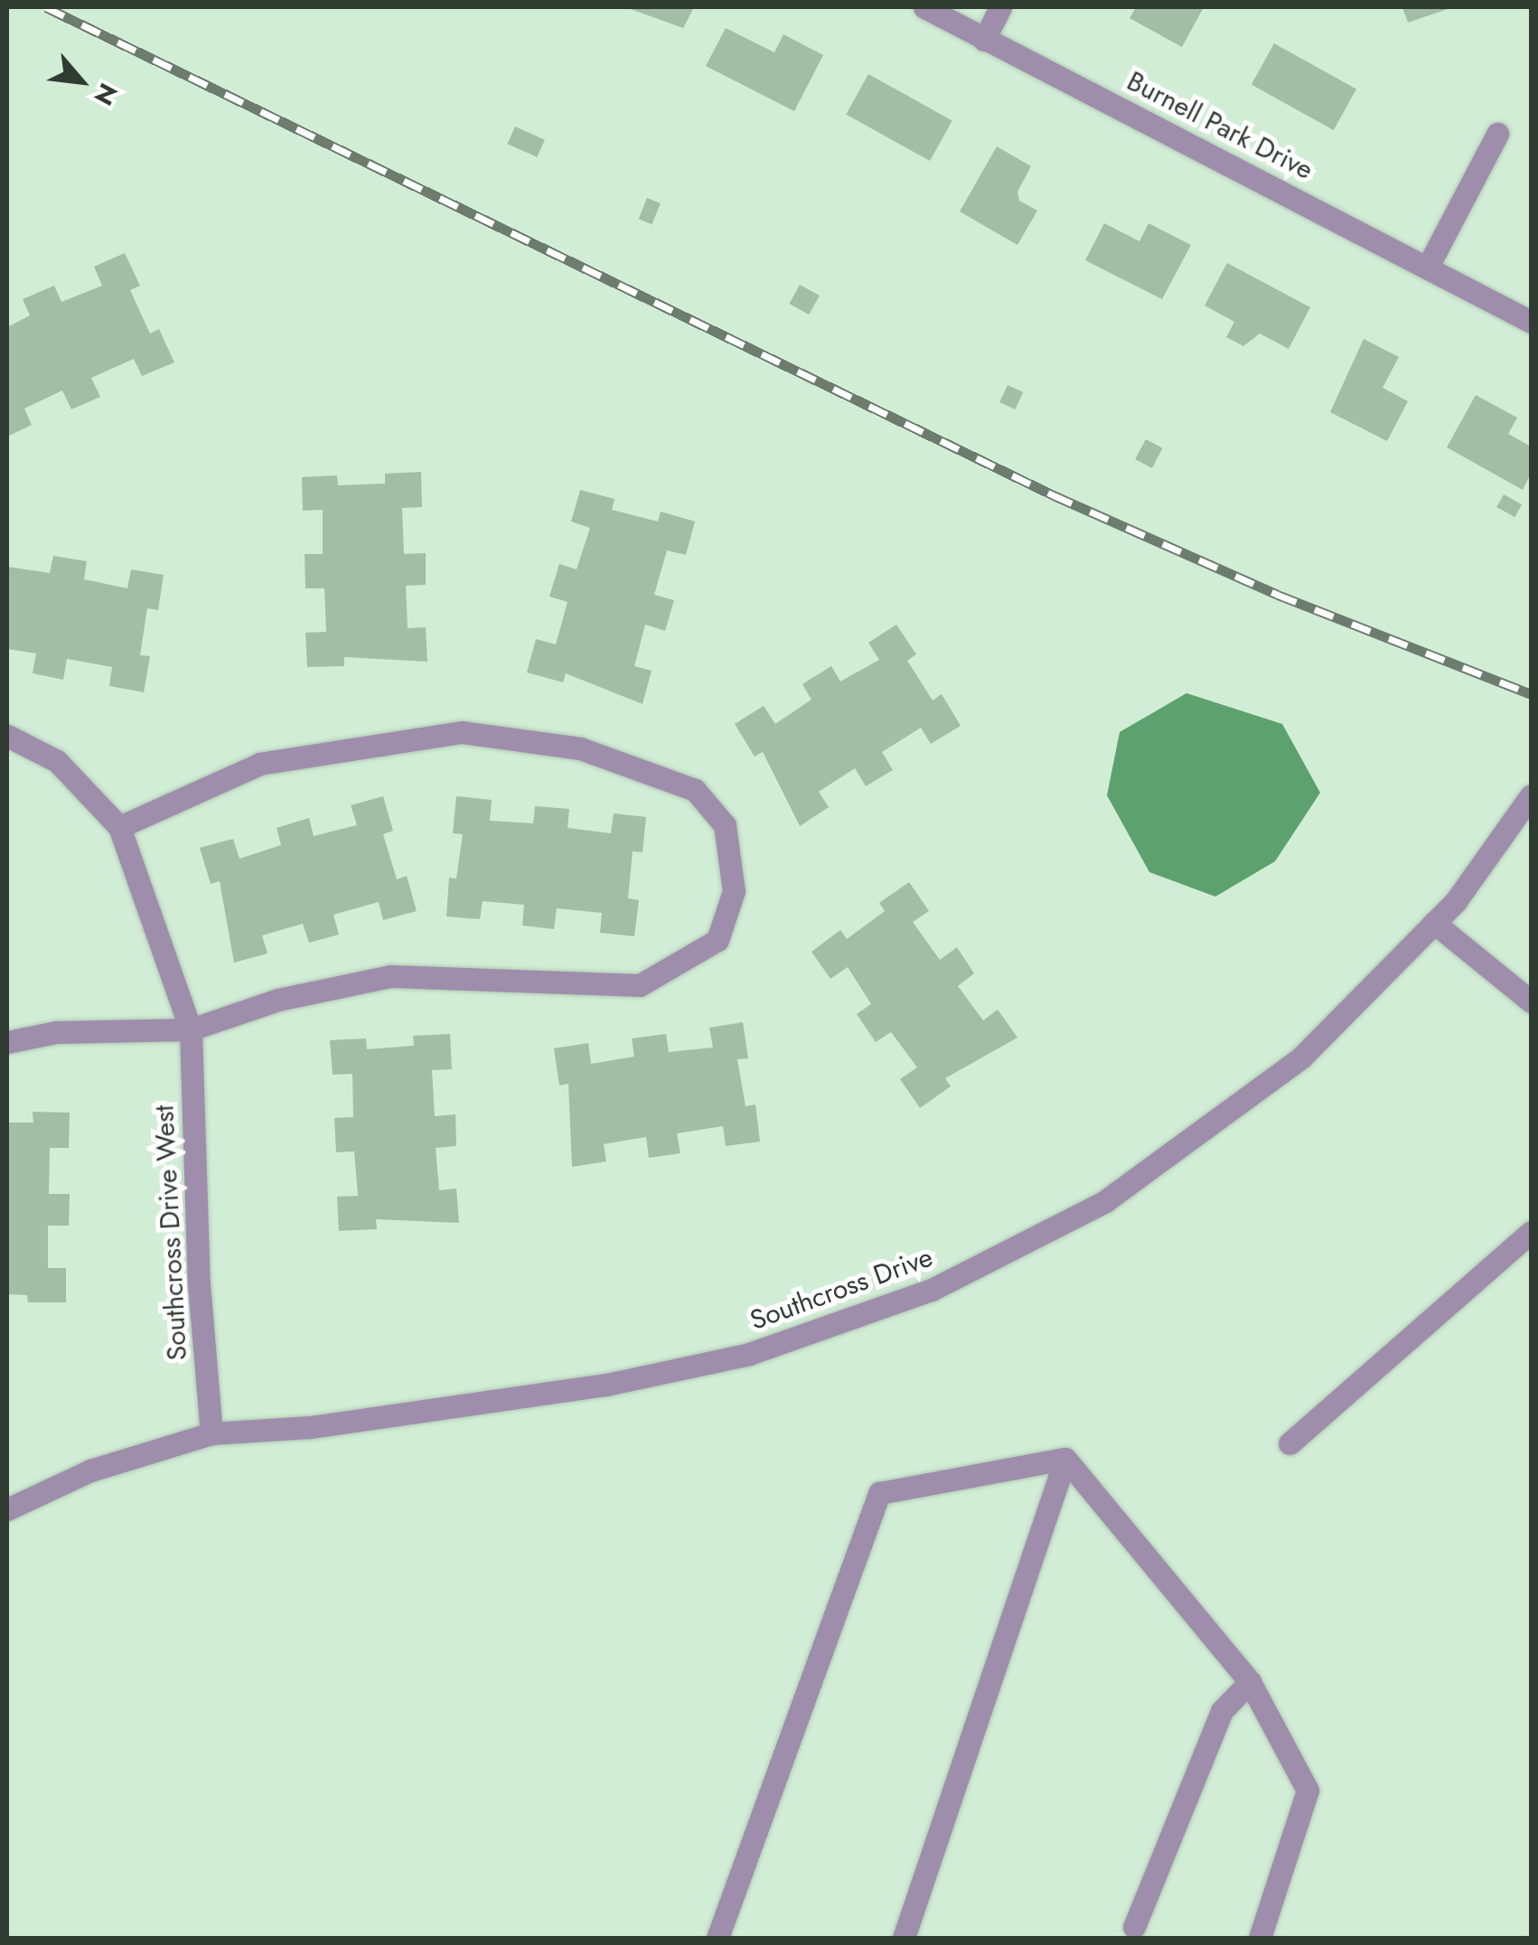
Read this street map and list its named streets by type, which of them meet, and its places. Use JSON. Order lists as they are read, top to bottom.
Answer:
{
  "streets": {
    "street": ["Burnell Park Drive", "Southcross Drive West", "Southcross Drive"]
  },
  "crossings": [
    ["Southcross Drive West", "Southcross Drive"]
  ],
  "north": "bottom right"
}
